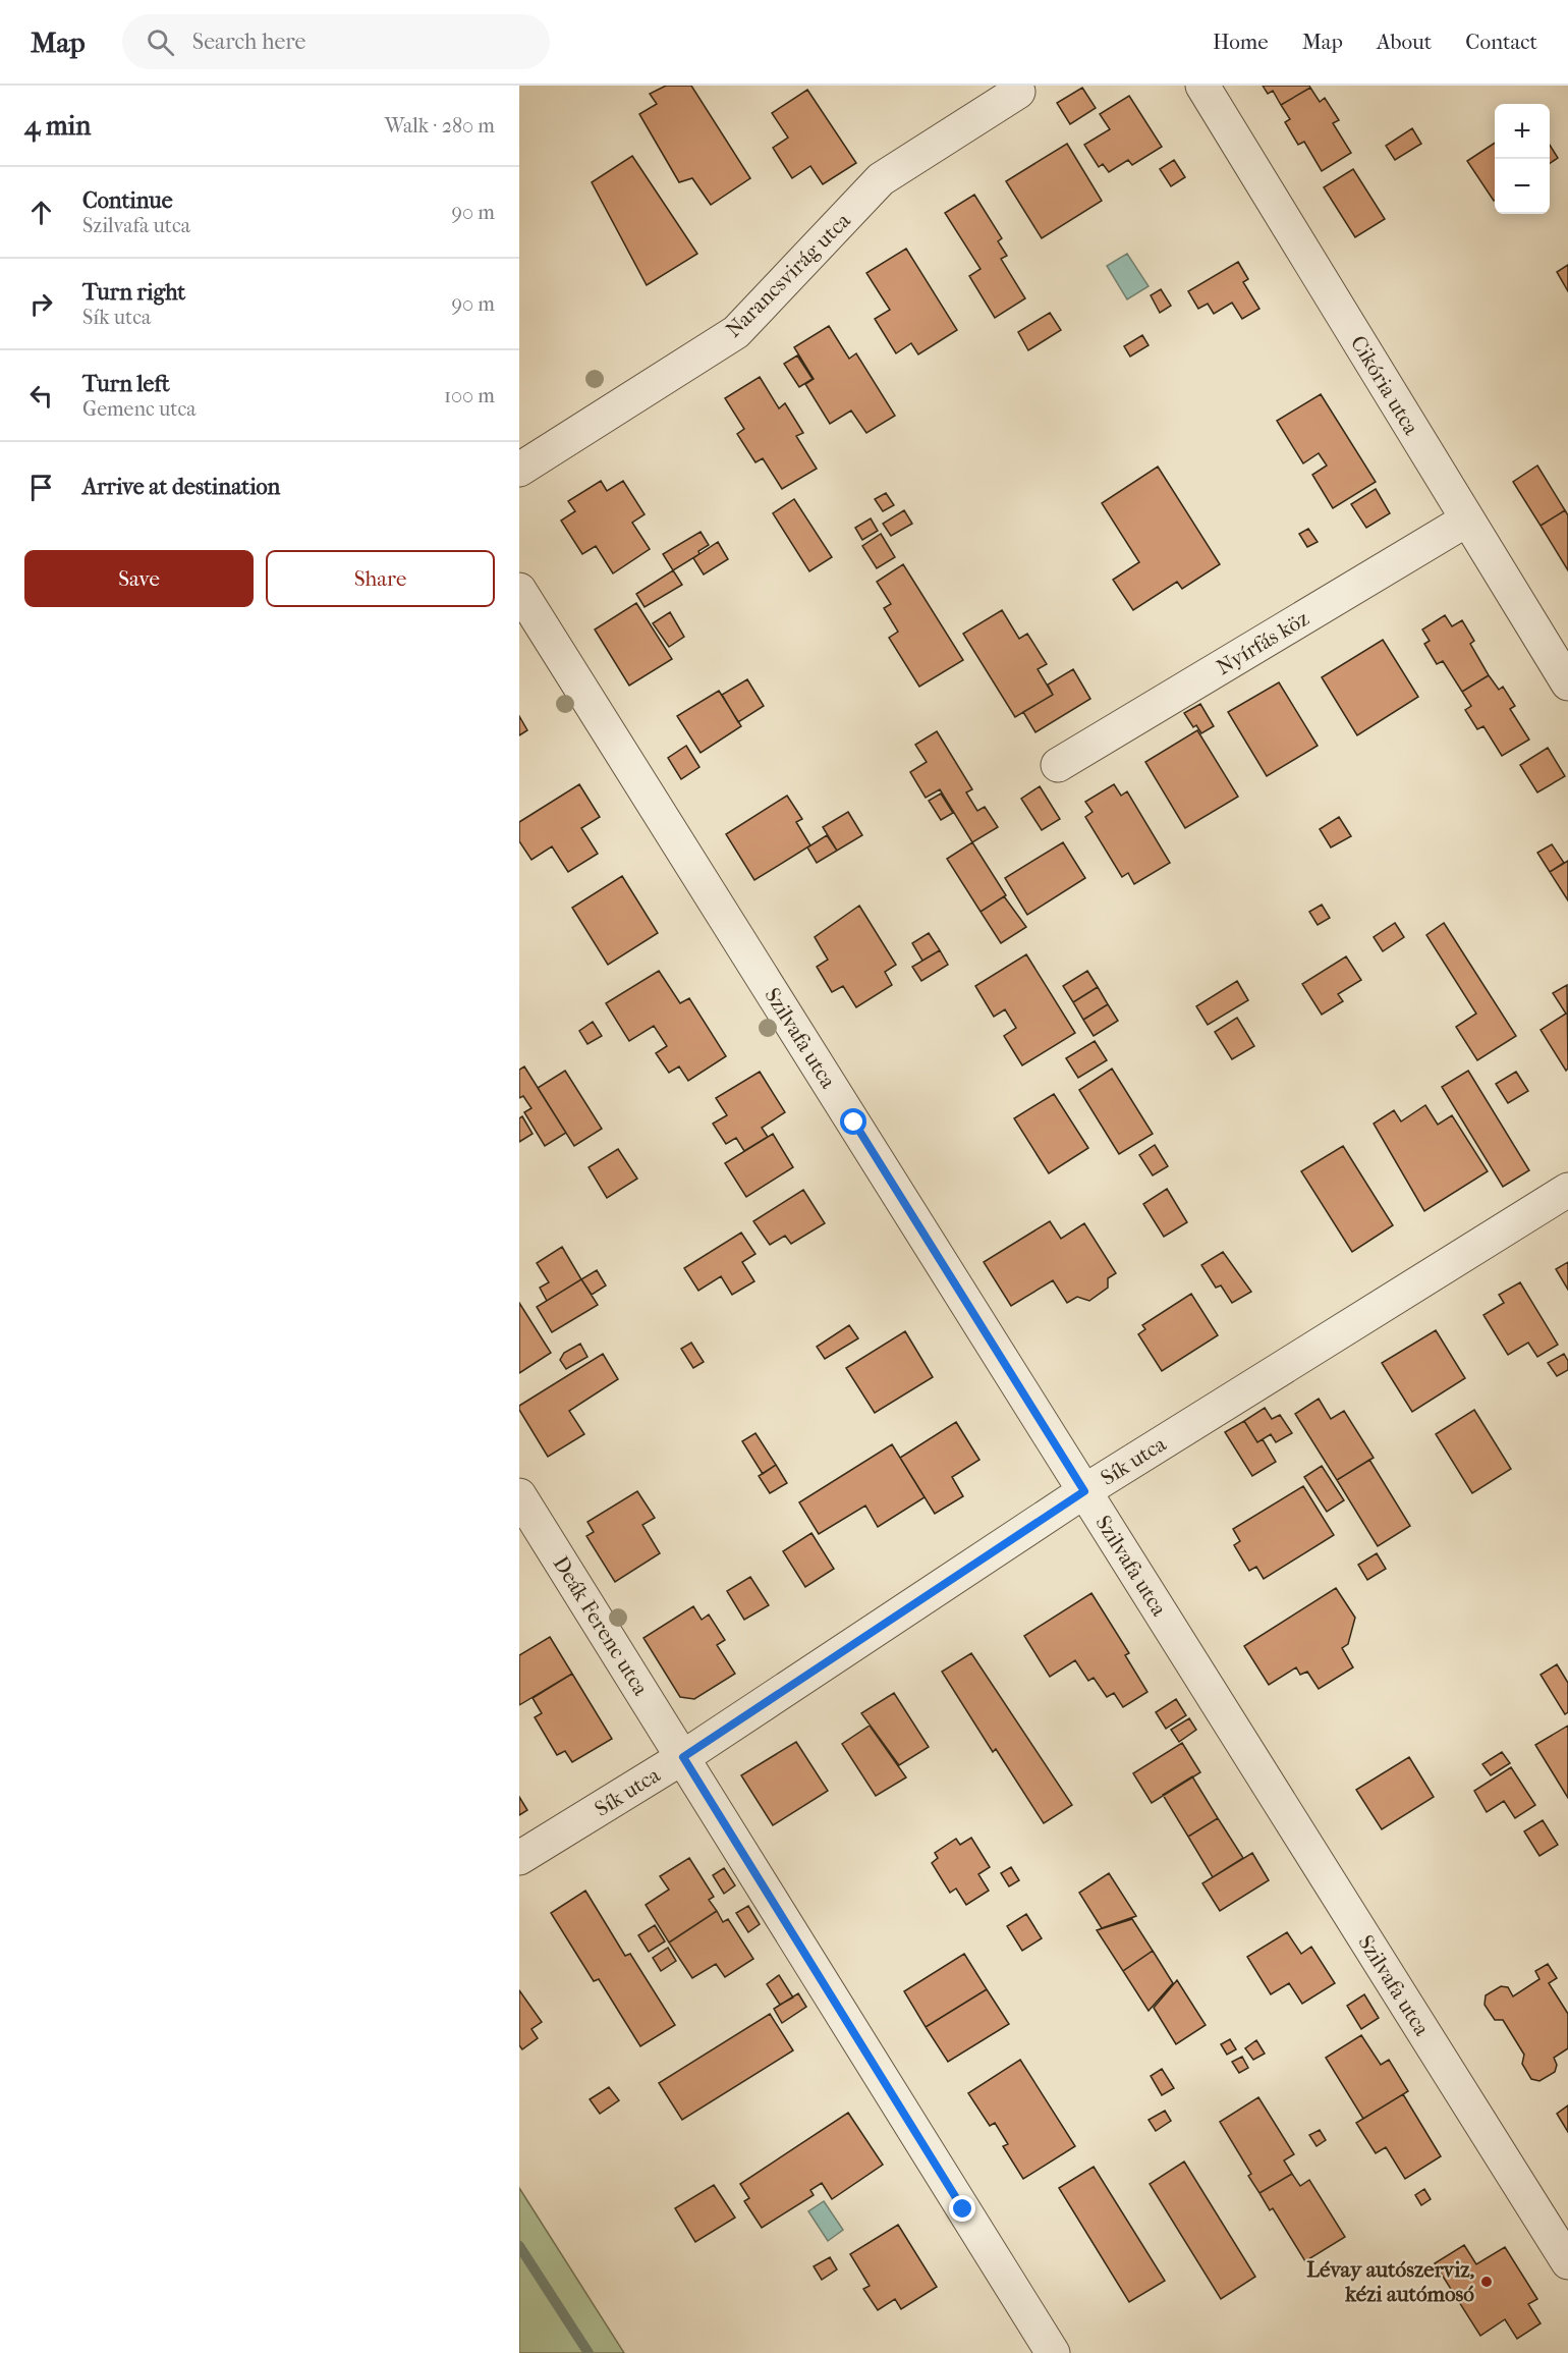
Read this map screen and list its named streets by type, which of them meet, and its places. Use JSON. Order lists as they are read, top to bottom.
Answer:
{
  "streets": {
    "street": [
      "Narancsvirág utca",
      "Cikória utca",
      "Nyírfás köz",
      "Szilvafa utca",
      "Sík utca",
      "Deák Ferenc utca"
    ]
  },
  "crossings": [
    ["Cikória utca", "Nyírfás köz"],
    ["Szilvafa utca", "Sík utca"],
    ["Sík utca", "Deák Ferenc utca"]
  ],
  "places": ["Lévay autószerviz, kézi autómosó"],
  "page": {
    "header": "Map",
    "search": "Search here",
    "nav": [
      "Home",
      "Map",
      "About",
      "Contact"
    ],
    "heading": ["4 min", "Walk · 280 m"],
    "map_buttons": ["+", "−"],
    "list": [
      ["Continue", "Szilvafa utca", "90 m"],
      ["Turn right", "Sík utca", "90 m"],
      ["Turn left", "Gemenc utca", "100 m"],
      "Arrive at destination"
    ],
    "buttons": ["Save", "Share"]
  }
}
